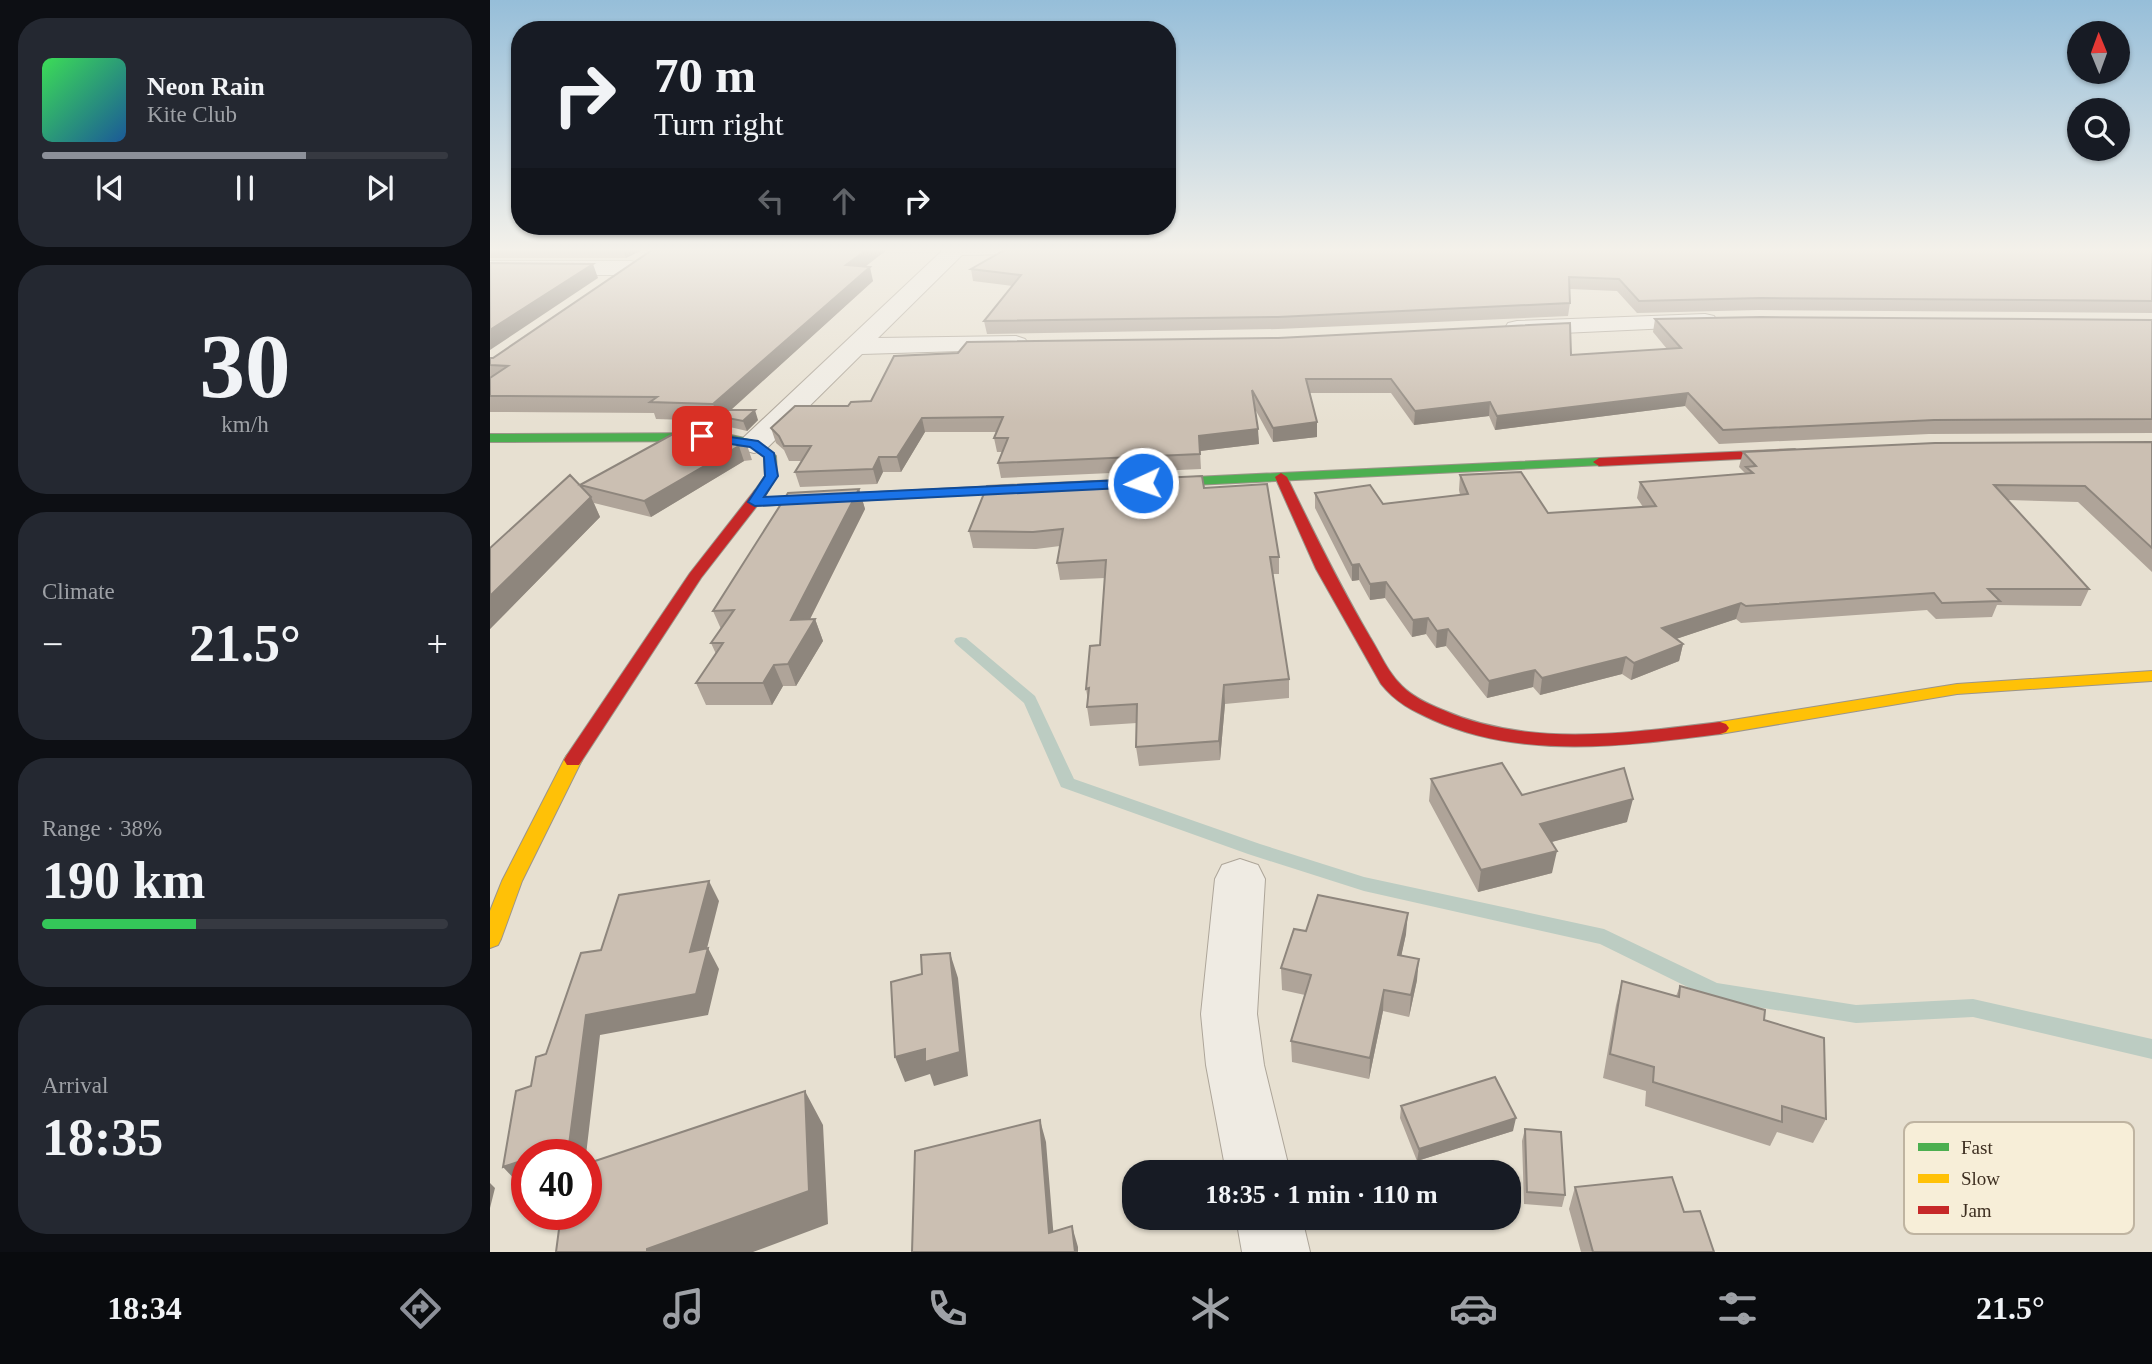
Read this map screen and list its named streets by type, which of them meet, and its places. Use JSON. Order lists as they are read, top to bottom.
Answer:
{
  "legend": ["Fast", "Slow", "Jam"],
  "north": "top",
  "page": {
    "turn": ["70 m", "Turn right"],
    "song": ["Neon Rain", "Kite Club"],
    "tile": [
      ["30", "km/h"],
      "Climate",
      ["Range · 38%", "190 km"],
      ["Arrival", "18:35"]
    ],
    "heat": ["−", "21.5°", "+"],
    "limit": "40",
    "trip": "18:35 · 1 min · 110 m",
    "tabs": ["18:34", "21.5°"]
  }
}
